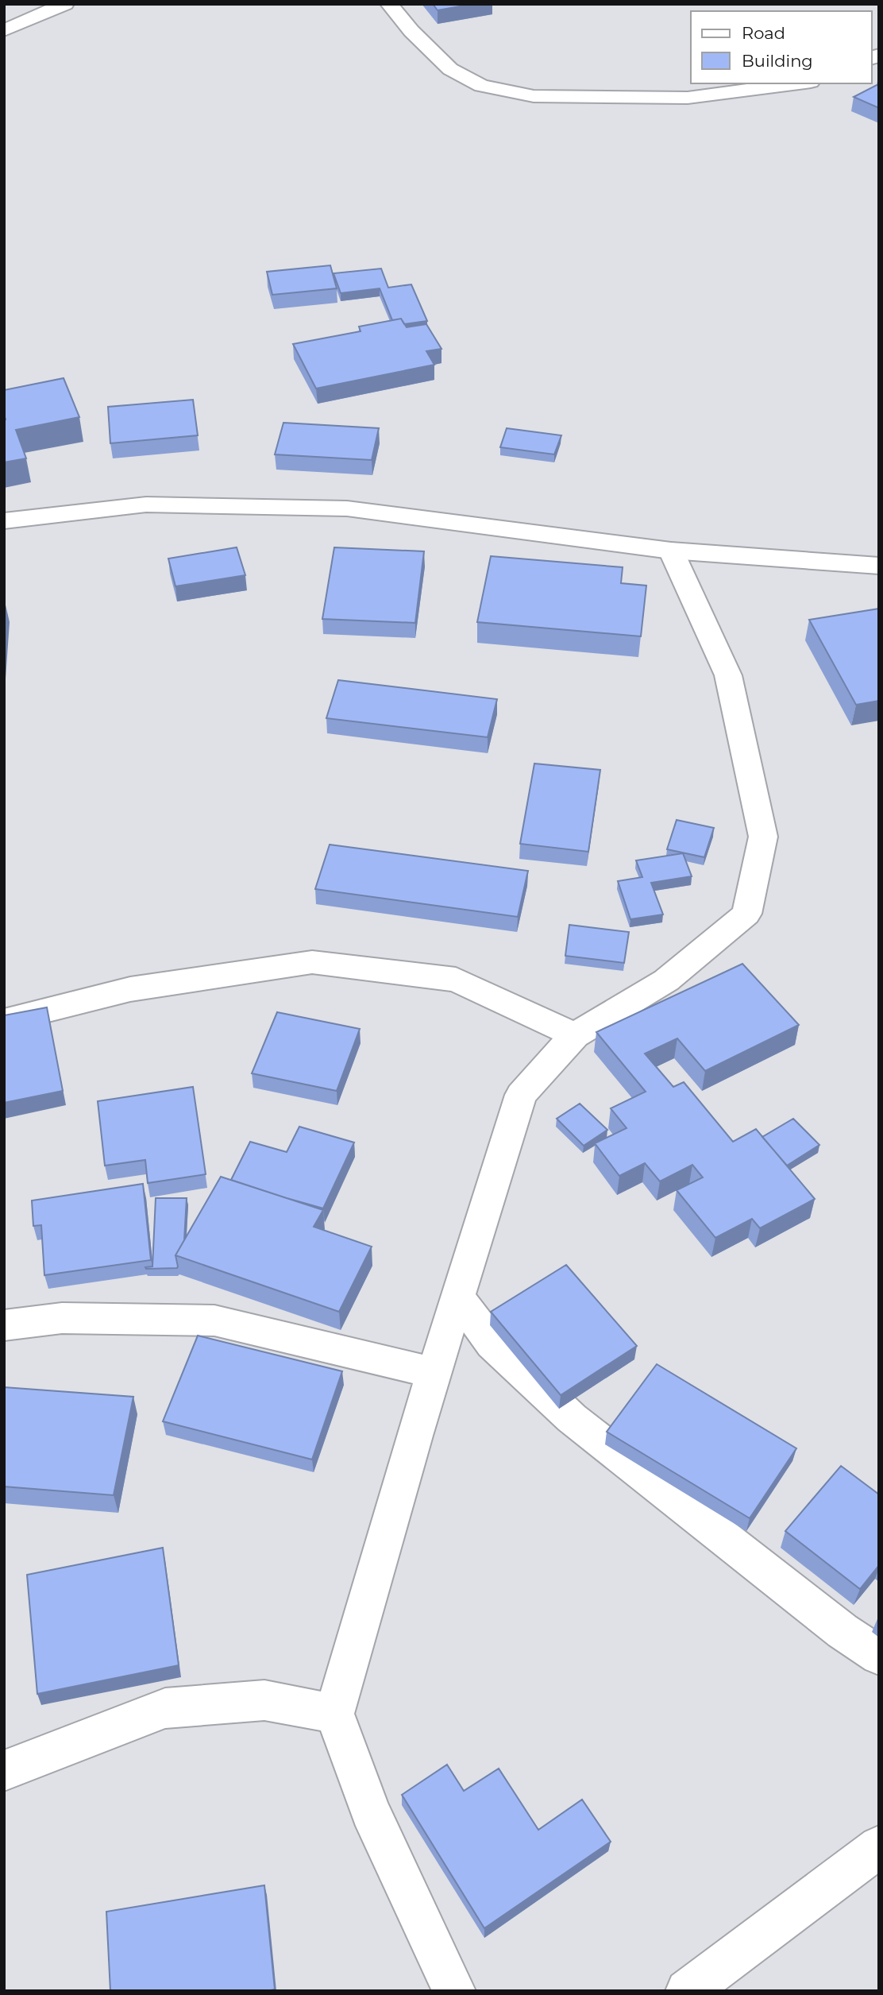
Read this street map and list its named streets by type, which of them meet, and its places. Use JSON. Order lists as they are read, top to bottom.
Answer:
{
  "legend": ["Road", "Building"]
}
